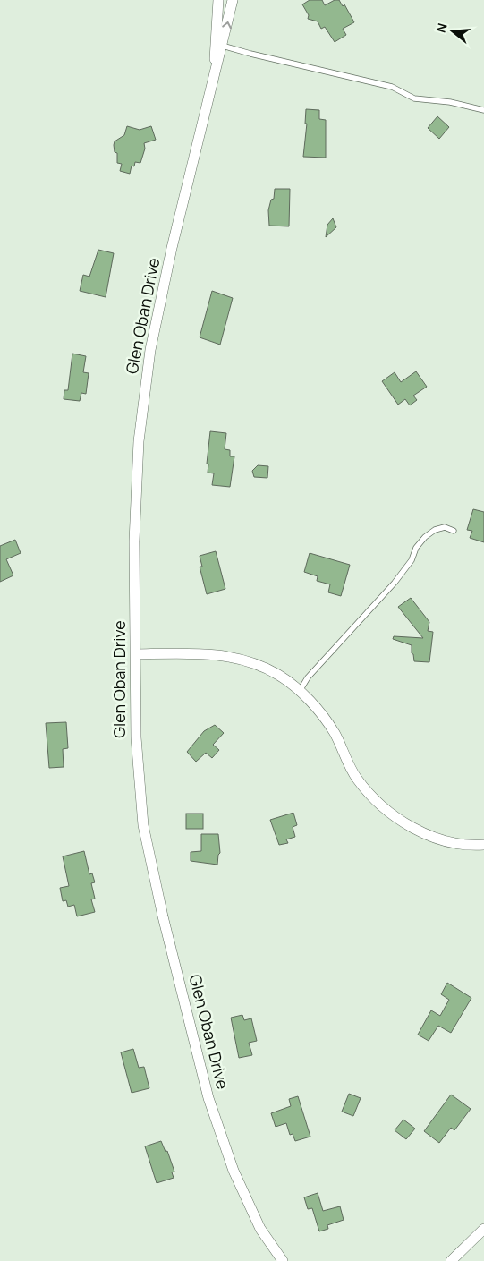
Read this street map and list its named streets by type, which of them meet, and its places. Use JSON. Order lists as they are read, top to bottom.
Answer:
{
  "streets": {
    "street": ["Glen Oban Drive"]
  },
  "north": "left"
}
